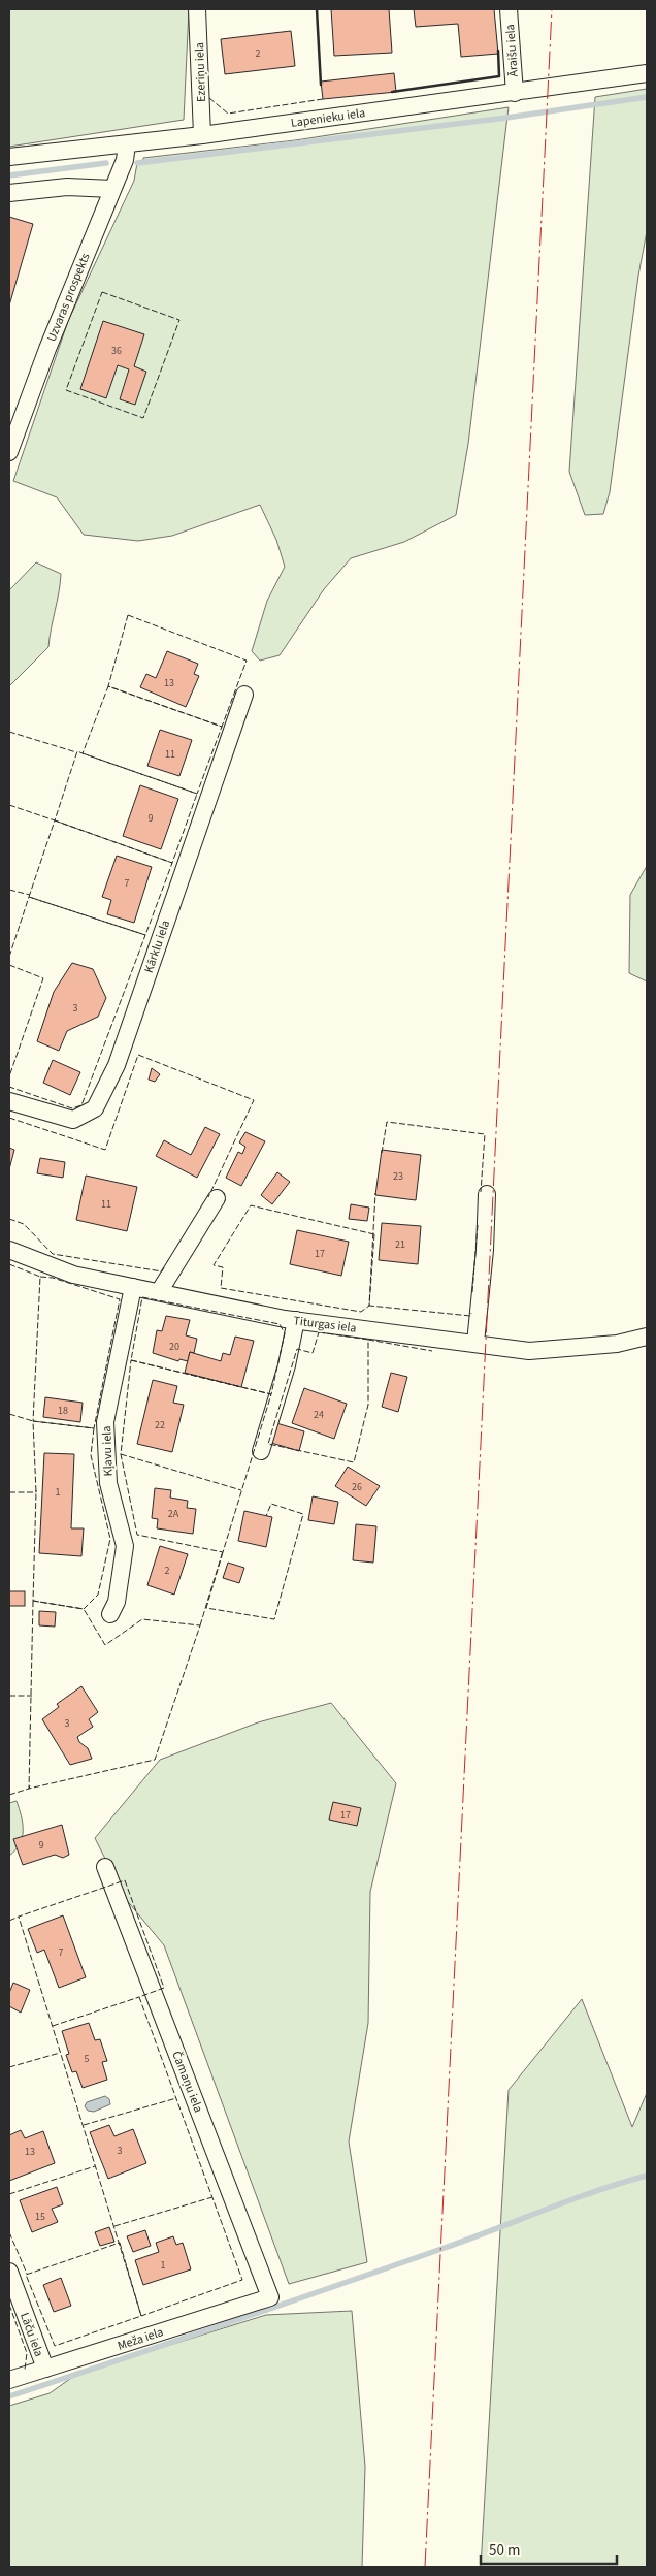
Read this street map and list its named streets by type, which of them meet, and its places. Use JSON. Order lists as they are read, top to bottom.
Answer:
{
  "streets": {
    "street": [
      "Āraišu iela",
      "Ezeriņu iela",
      "Lapenieku iela",
      "Uzvaras prospekts",
      "Kārklu iela",
      "Titurgas iela",
      "Kļavu iela",
      "Čamaņu iela",
      "Lāču iela",
      "Meža iela"
    ]
  },
  "crossings": [
    ["Āraišu iela", "Lapenieku iela"],
    ["Ezeriņu iela", "Lapenieku iela"],
    ["Lapenieku iela", "Uzvaras prospekts"],
    ["Titurgas iela", "Kļavu iela"],
    ["Čamaņu iela", "Meža iela"],
    ["Lāču iela", "Meža iela"]
  ],
  "house_numbers": [
    "2",
    "36",
    "13",
    "11",
    "9",
    "7",
    "3",
    "23",
    "11",
    "21",
    "17",
    "20",
    "18",
    "24",
    "22",
    "26",
    "1",
    "2A",
    "2",
    "3",
    "17",
    "9",
    "7",
    "5",
    "3",
    "13",
    "15",
    "1"
  ],
  "scale_bar": "50 m"
}
